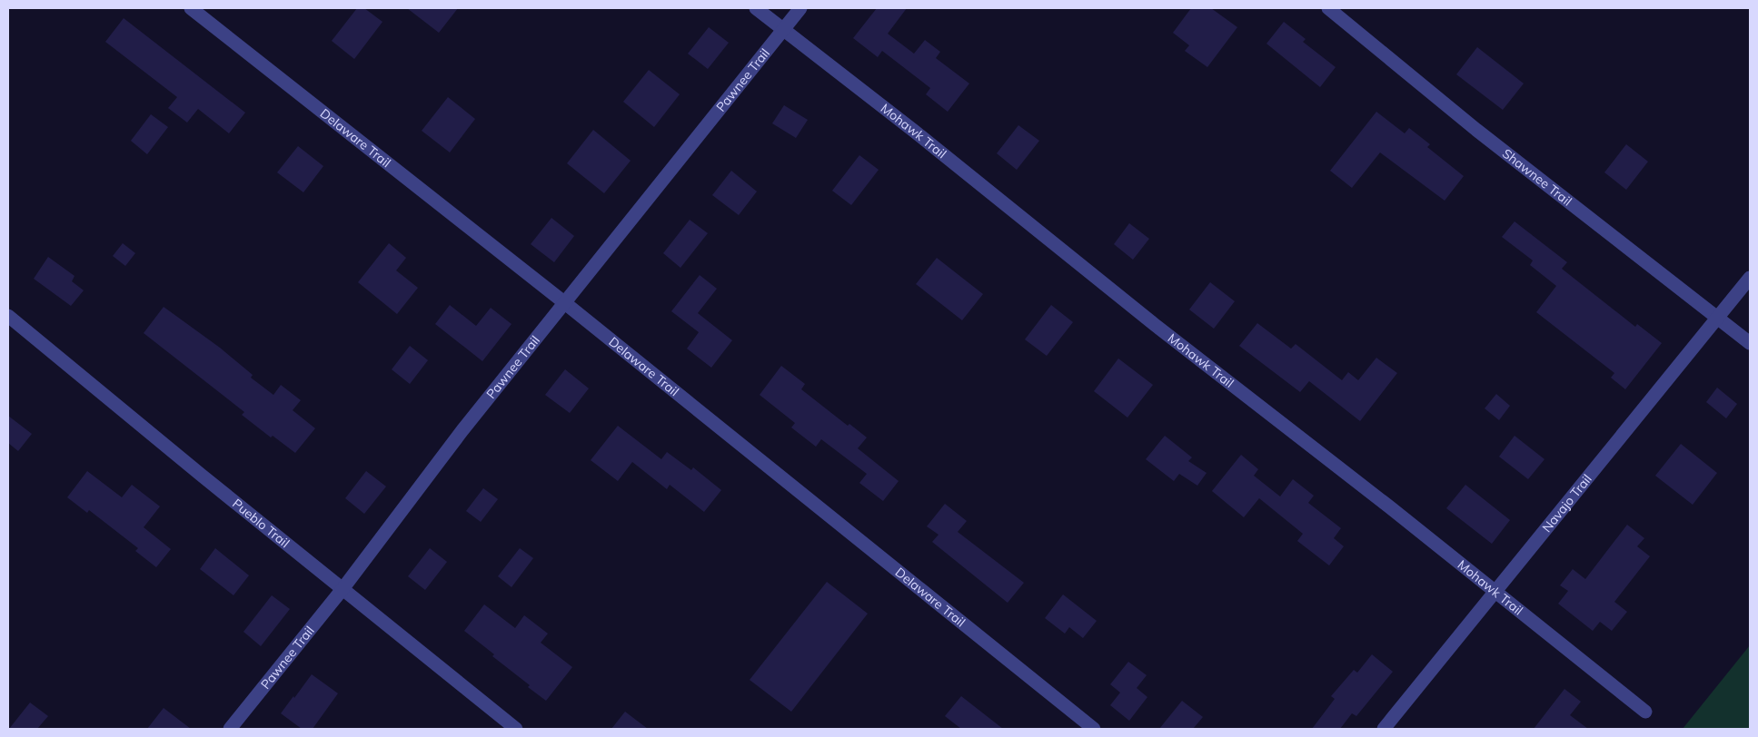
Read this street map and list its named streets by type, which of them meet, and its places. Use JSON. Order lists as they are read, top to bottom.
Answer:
{
  "streets": {
    "street": [
      "Pawnee Trail",
      "Mohawk Trail",
      "Delaware Trail",
      "Shawnee Trail",
      "Navajo Trail",
      "Pueblo Trail"
    ]
  },
  "crossings": [
    ["Pawnee Trail", "Mohawk Trail"],
    ["Pawnee Trail", "Delaware Trail"],
    ["Pawnee Trail", "Pueblo Trail"],
    ["Mohawk Trail", "Navajo Trail"],
    ["Shawnee Trail", "Navajo Trail"]
  ]
}
